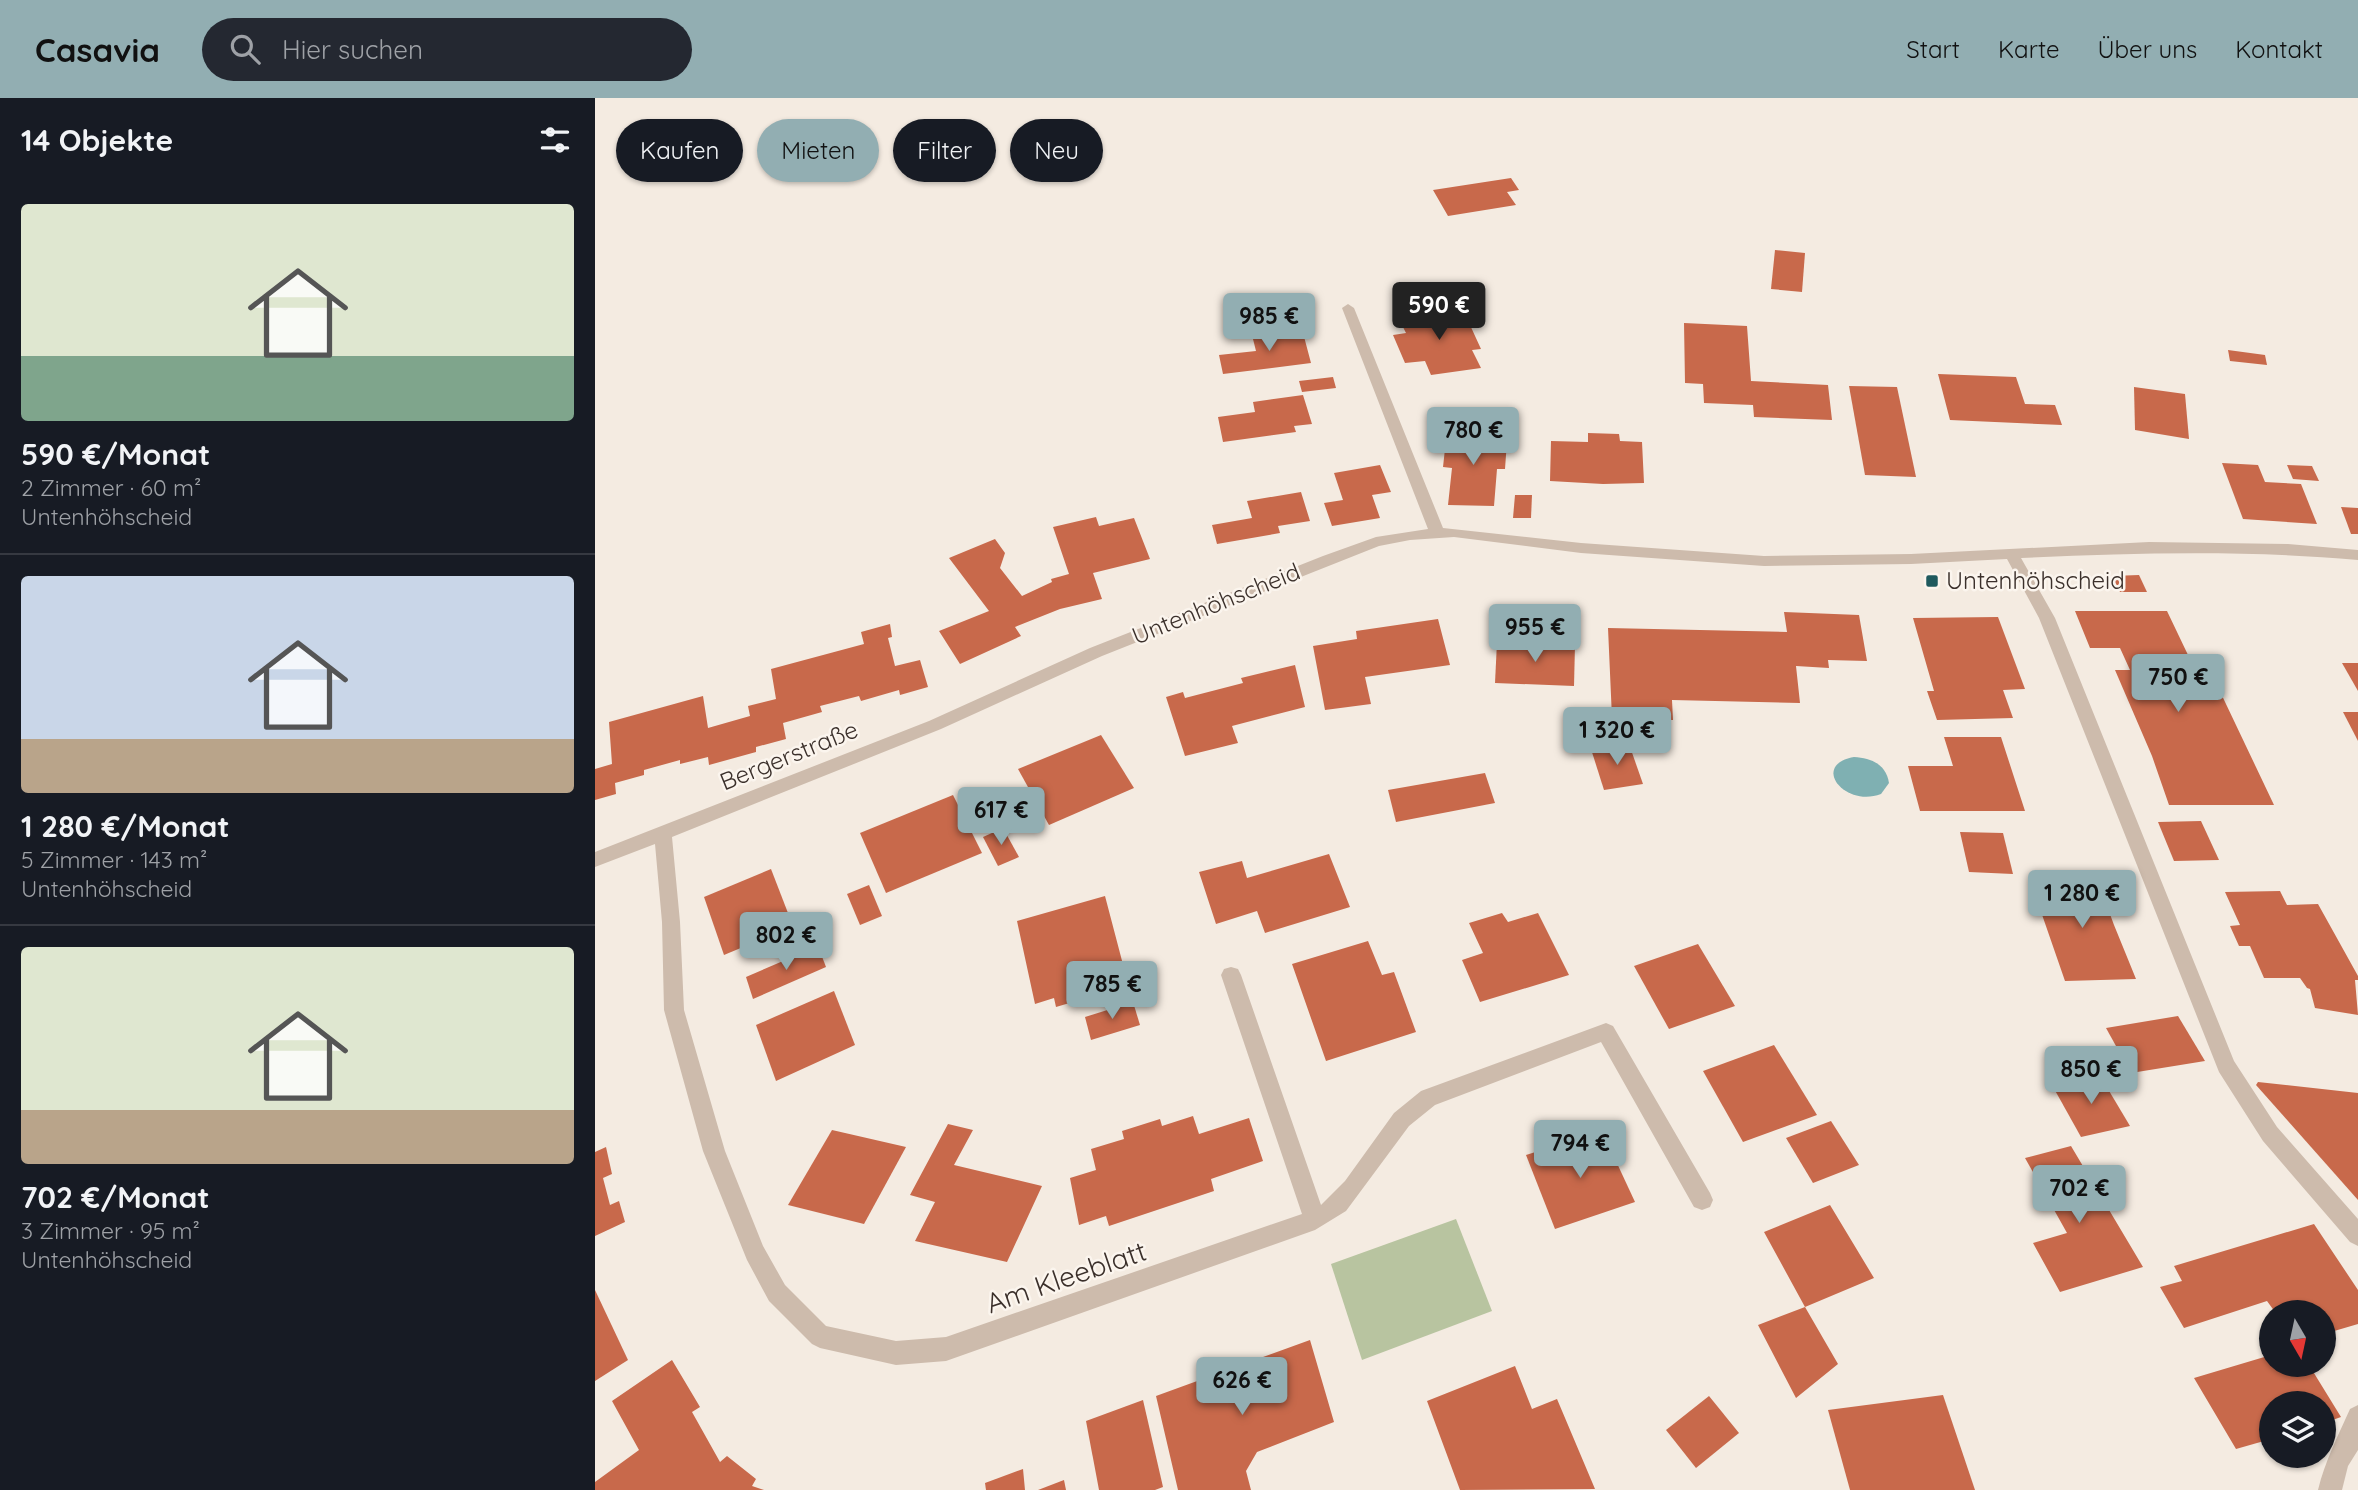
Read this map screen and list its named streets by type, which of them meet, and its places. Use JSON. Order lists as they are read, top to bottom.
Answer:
{
  "streets": {
    "street": ["Untenhöhscheid", "Bergerstraße", "Am Kleeblatt"]
  },
  "crossings": [
    ["Untenhöhscheid", "Bergerstraße"],
    ["Bergerstraße", "Am Kleeblatt"]
  ],
  "places": {
    "transit": ["Untenhöhscheid"]
  },
  "north": "bottom",
  "page": {
    "header": "Casavia",
    "search": "Hier suchen",
    "nav": [
      "Start",
      "Karte",
      "Über uns",
      "Kontakt"
    ],
    "heading": "14 Objekte",
    "chip": [
      "Kaufen",
      "Mieten",
      "Filter",
      "Neu"
    ],
    "list": [
      {
        "name": "590 €/Monat",
        "note": "2 Zimmer · 60 m² · Untenhöhscheid"
      },
      {
        "name": "1 280 €/Monat",
        "note": "5 Zimmer · 143 m² · Untenhöhscheid"
      },
      {
        "name": "702 €/Monat",
        "note": "3 Zimmer · 95 m² · Untenhöhscheid"
      }
    ],
    "price": [
      "590 €",
      "985 €",
      "780 €",
      "955 €",
      "750 €",
      "1 320 €",
      "617 €",
      "1 280 €",
      "802 €",
      "785 €",
      "850 €",
      "794 €",
      "702 €",
      "626 €"
    ]
  }
}
